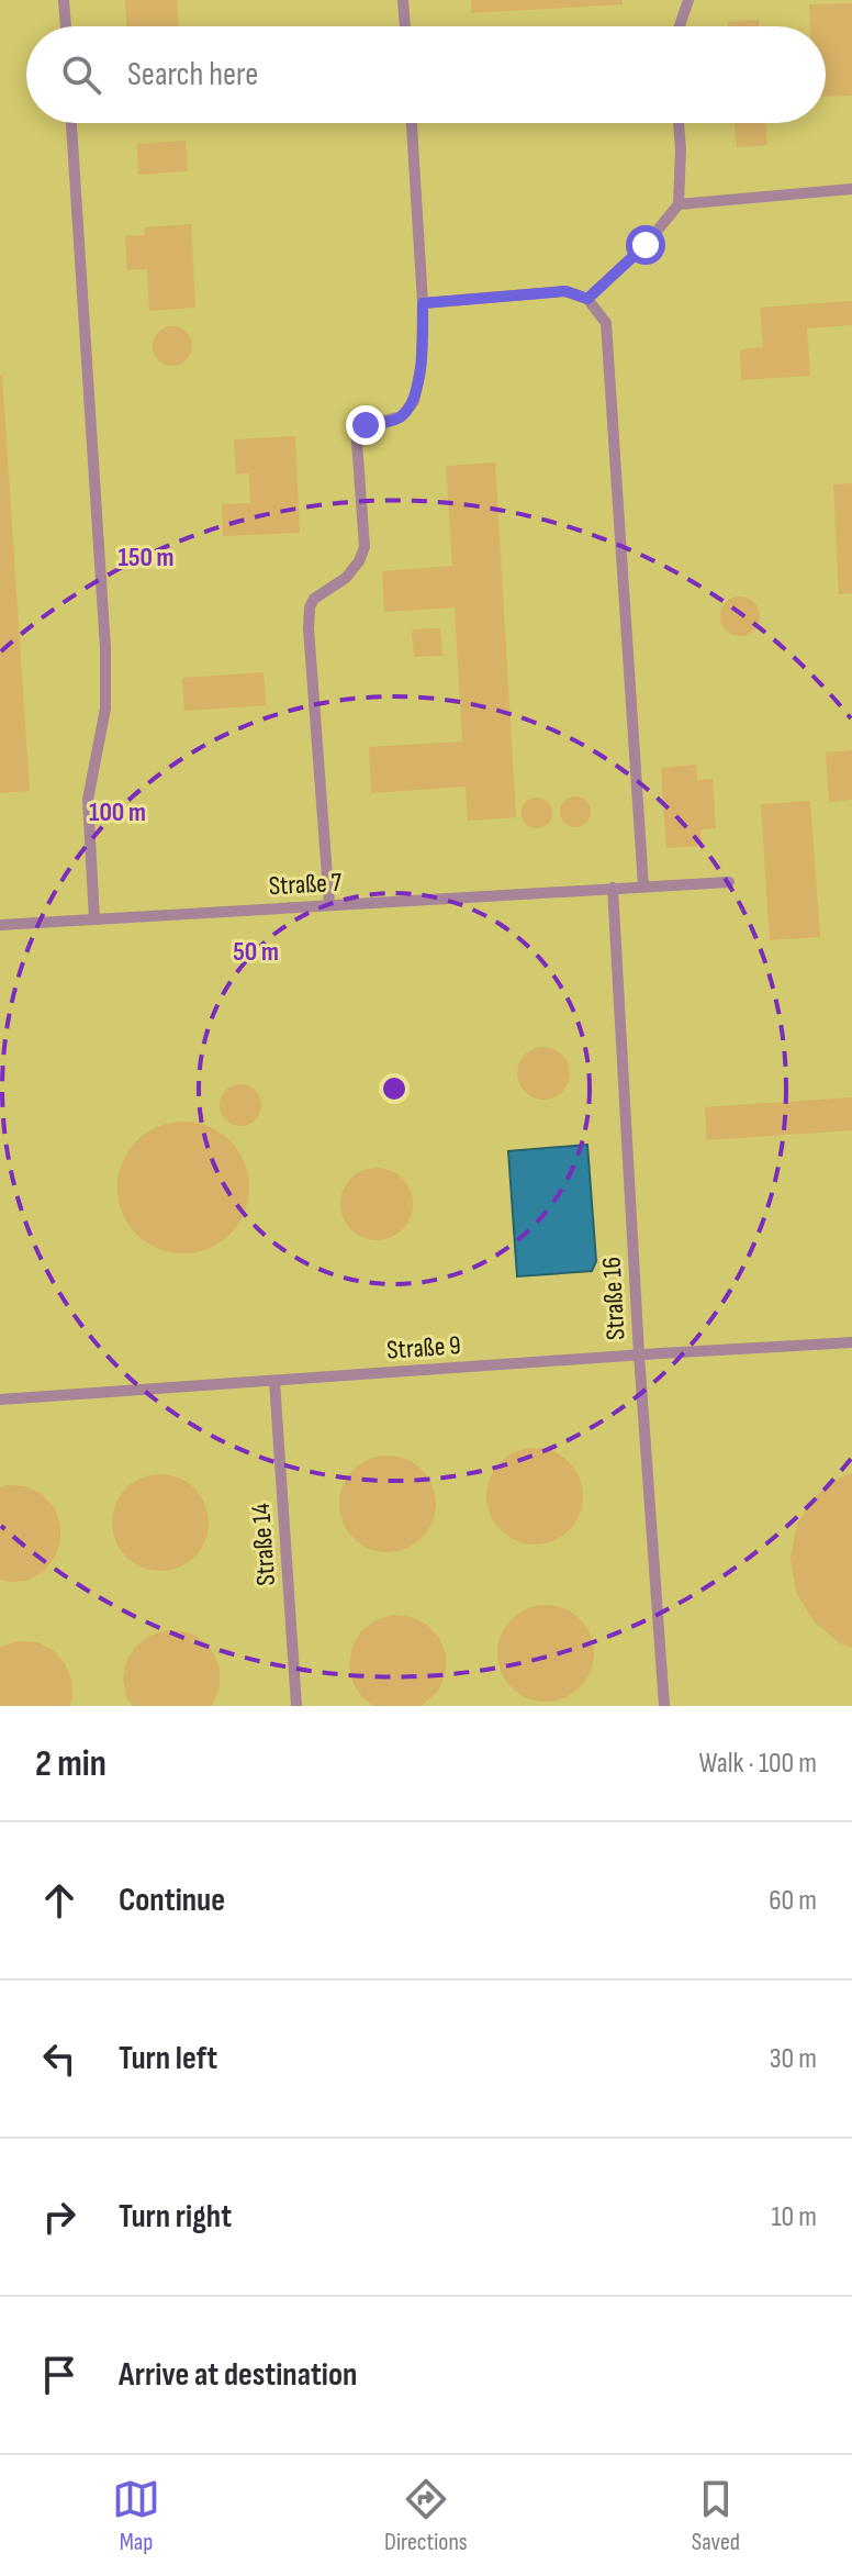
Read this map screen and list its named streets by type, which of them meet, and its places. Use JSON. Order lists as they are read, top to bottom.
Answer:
{
  "streets": {
    "lane": [
      "Straße 7",
      "Straße 16",
      "Straße 9",
      "Straße 14"
    ]
  },
  "crossings": [
    ["Straße 7", "Straße 16"],
    ["Straße 16", "Straße 9"],
    ["Straße 9", "Straße 14"]
  ],
  "page": {
    "search": "Search here",
    "heading": ["2 min", "Walk · 100 m"],
    "list": [
      ["Continue", "60 m"],
      ["Turn left", "30 m"],
      ["Turn right", "10 m"],
      "Arrive at destination"
    ],
    "nav": ["Map", "Directions", "Saved"]
  },
  "rings": ["150 m", "100 m", "50 m"]
}
